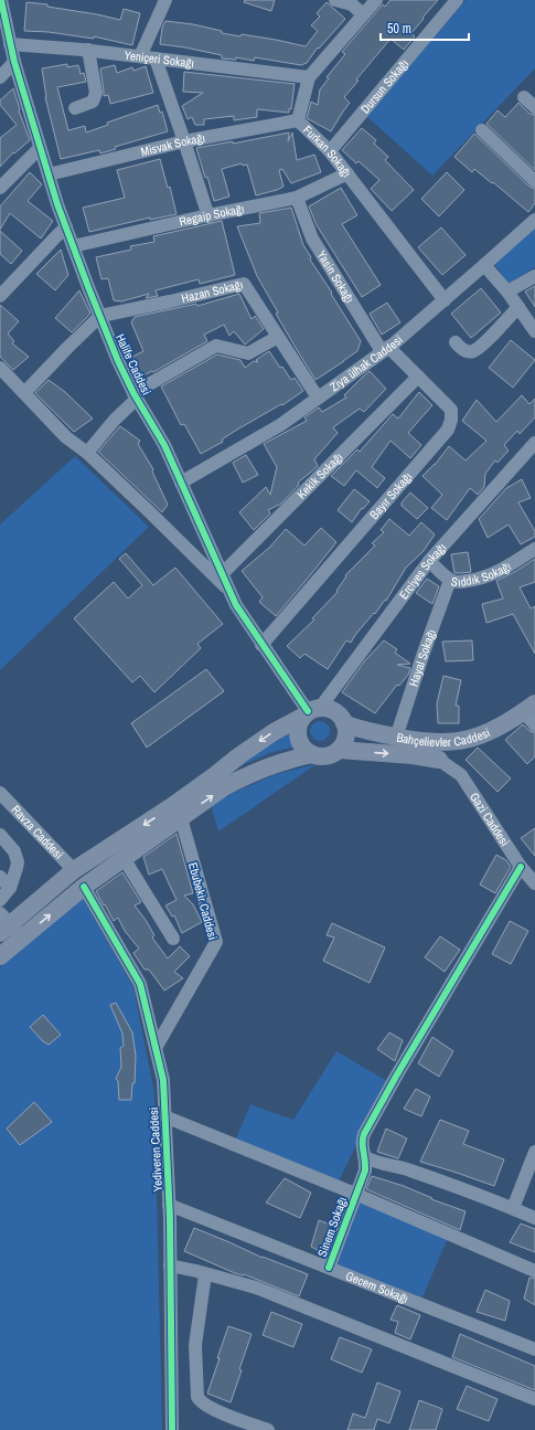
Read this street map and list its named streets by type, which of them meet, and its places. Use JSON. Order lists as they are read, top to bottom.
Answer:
{
  "streets": {
    "main road": ["Bahçelievler Caddesi"],
    "street": [
      "Yeniçeri Sokağı",
      "Dursun Sokağı",
      "Misvak Sokağı",
      "Furkan Sokağı",
      "Regaip Sokağı",
      "Yasin Sokağı",
      "Hazan Sokağı",
      "Ziya ülhak Caddesi",
      "Halife Caddesi",
      "Kekik Sokağı",
      "Bayır Sokağı",
      "Sıddık Sokağı",
      "Erciyes Sokağı",
      "Hayal Sokağı",
      "Gazi Caddesi",
      "Ravza Caddesi",
      "Ebubekir Caddesi",
      "Yediveren Caddesi",
      "Sinem Sokağı",
      "Gecem Sokağı"
    ]
  },
  "crossings": [
    ["Yeniçeri Sokağı", "Furkan Sokağı"],
    ["Yeniçeri Sokağı", "Halife Caddesi"],
    ["Dursun Sokağı", "Furkan Sokağı"],
    ["Misvak Sokağı", "Furkan Sokağı"],
    ["Misvak Sokağı", "Halife Caddesi"],
    ["Furkan Sokağı", "Regaip Sokağı"],
    ["Furkan Sokağı", "Ziya ülhak Caddesi"],
    ["Regaip Sokağı", "Yasin Sokağı"],
    ["Regaip Sokağı", "Halife Caddesi"],
    ["Yasin Sokağı", "Ziya ülhak Caddesi"],
    ["Yasin Sokağı", "Bayır Sokağı"],
    ["Hazan Sokağı", "Ziya ülhak Caddesi"],
    ["Hazan Sokağı", "Halife Caddesi"],
    ["Ziya ülhak Caddesi", "Halife Caddesi"],
    ["Ziya ülhak Caddesi", "Bayır Sokağı"],
    ["Halife Caddesi", "Kekik Sokağı"],
    ["Halife Caddesi", "Bayır Sokağı"],
    ["Halife Caddesi", "Erciyes Sokağı"],
    ["Halife Caddesi", "Bahçelievler Caddesi"],
    ["Kekik Sokağı", "Bayır Sokağı"],
    ["Sıddık Sokağı", "Erciyes Sokağı"],
    ["Sıddık Sokağı", "Hayal Sokağı"],
    ["Erciyes Sokağı", "Bahçelievler Caddesi"],
    ["Hayal Sokağı", "Bahçelievler Caddesi"],
    ["Bahçelievler Caddesi", "Gazi Caddesi"],
    ["Gazi Caddesi", "Sinem Sokağı"],
    ["Ebubekir Caddesi", "Yediveren Caddesi"],
    ["Yediveren Caddesi", "Gecem Sokağı"],
    ["Sinem Sokağı", "Gecem Sokağı"]
  ],
  "scale_bar": "50 m"
}
